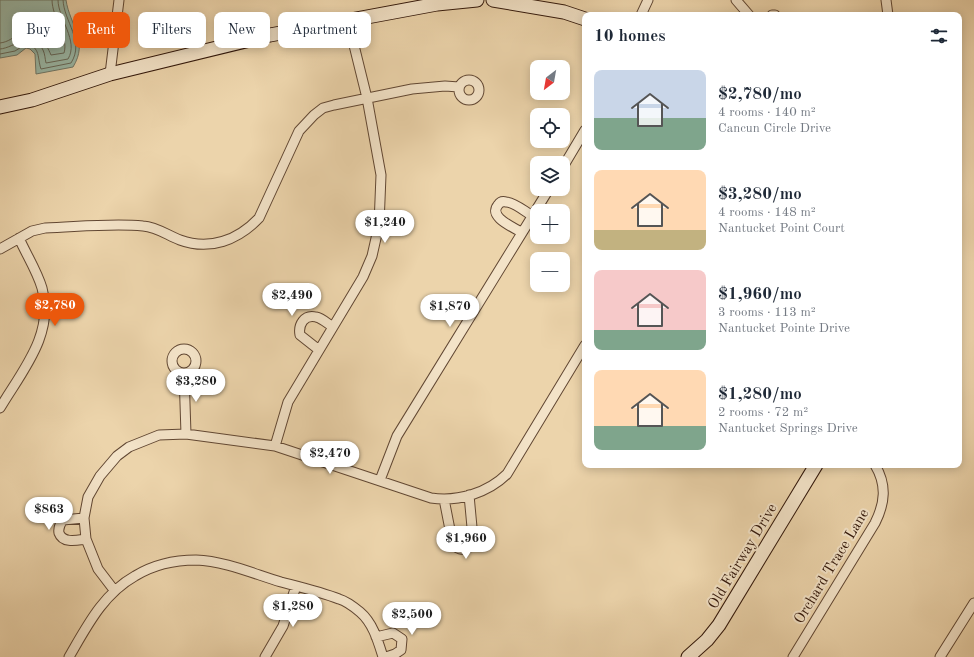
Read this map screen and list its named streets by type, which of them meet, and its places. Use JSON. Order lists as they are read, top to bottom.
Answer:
{
  "streets": {
    "street": ["Old Fairway Drive", "Orchard Trace Lane"]
  },
  "north": "bottom left",
  "page": {
    "chip": [
      "Buy",
      "Rent",
      "Filters",
      "New",
      "Apartment"
    ],
    "heading": "10 homes",
    "map_buttons": ["+", "−"],
    "list": [
      {
        "name": "$2,780/mo",
        "note": "4 rooms · 140 m² · Cancun Circle Drive"
      },
      {
        "name": "$3,280/mo",
        "note": "4 rooms · 148 m² · Nantucket Point Court"
      },
      {
        "name": "$1,960/mo",
        "note": "3 rooms · 113 m² · Nantucket Pointe Drive"
      },
      {
        "name": "$1,280/mo",
        "note": "2 rooms · 72 m² · Nantucket Springs Drive"
      }
    ],
    "price": [
      "$1,240",
      "$2,490",
      "$2,780",
      "$1,870",
      "$3,280",
      "$2,470",
      "$863",
      "$1,960",
      "$1,280",
      "$2,500"
    ]
  }
}
